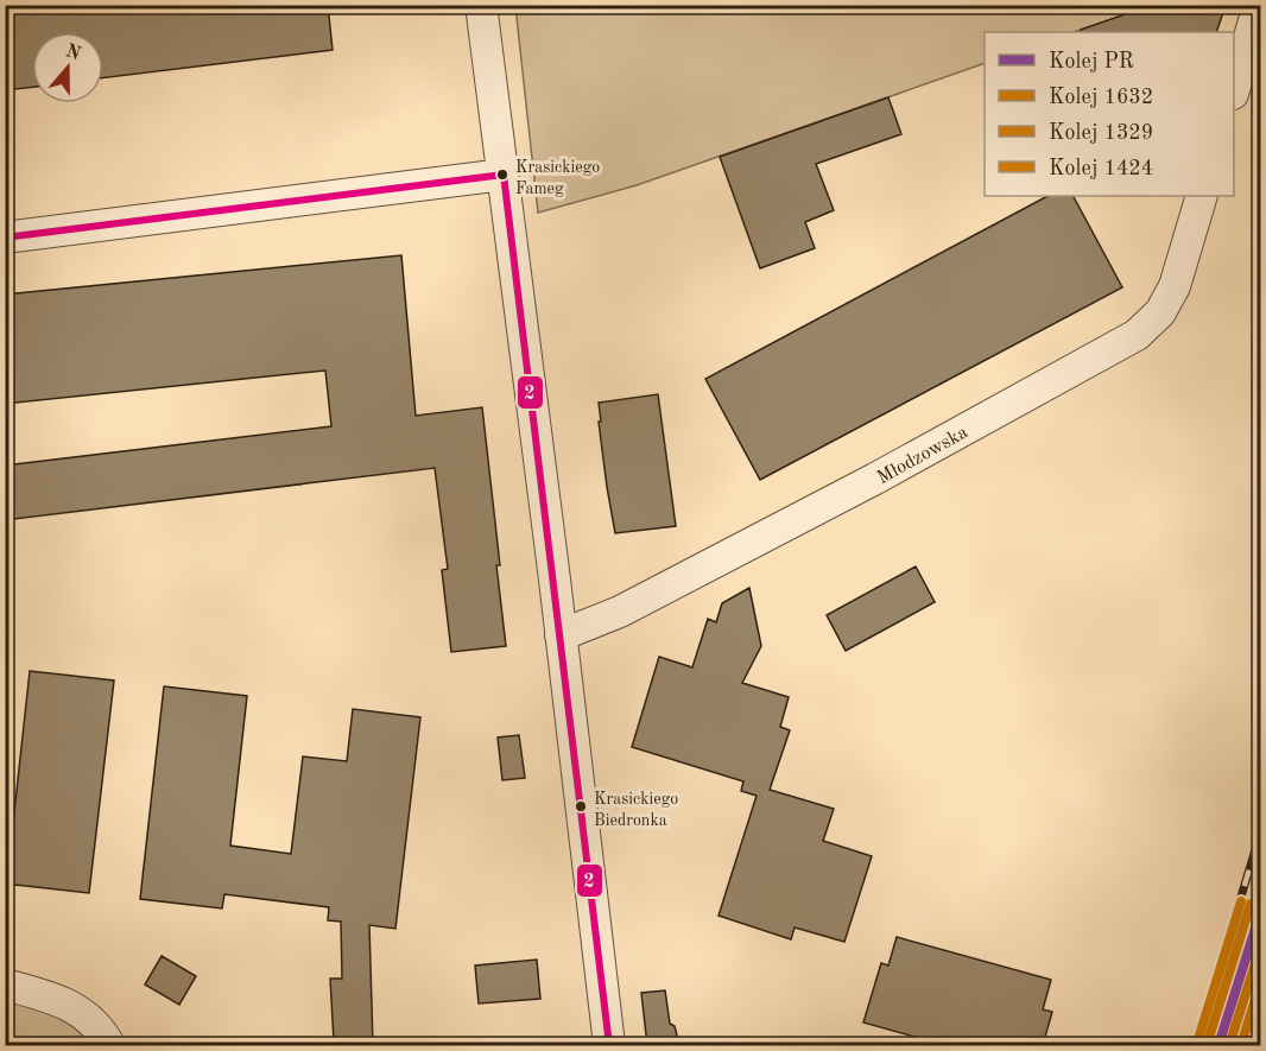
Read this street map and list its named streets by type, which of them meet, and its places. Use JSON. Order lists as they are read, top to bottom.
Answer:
{
  "streets": {
    "street": ["Młodzowska"]
  },
  "places": ["Krasickiego Fameg", "Krasickiego Biedronka"],
  "lines": [
    "transit line 2",
    "rail line 1329",
    "rail line PR",
    "rail line 1632",
    "rail line 1424"
  ],
  "legend": [
    "Kolej PR",
    "Kolej 1632",
    "Kolej 1329",
    "Kolej 1424"
  ],
  "north": "top"
}
